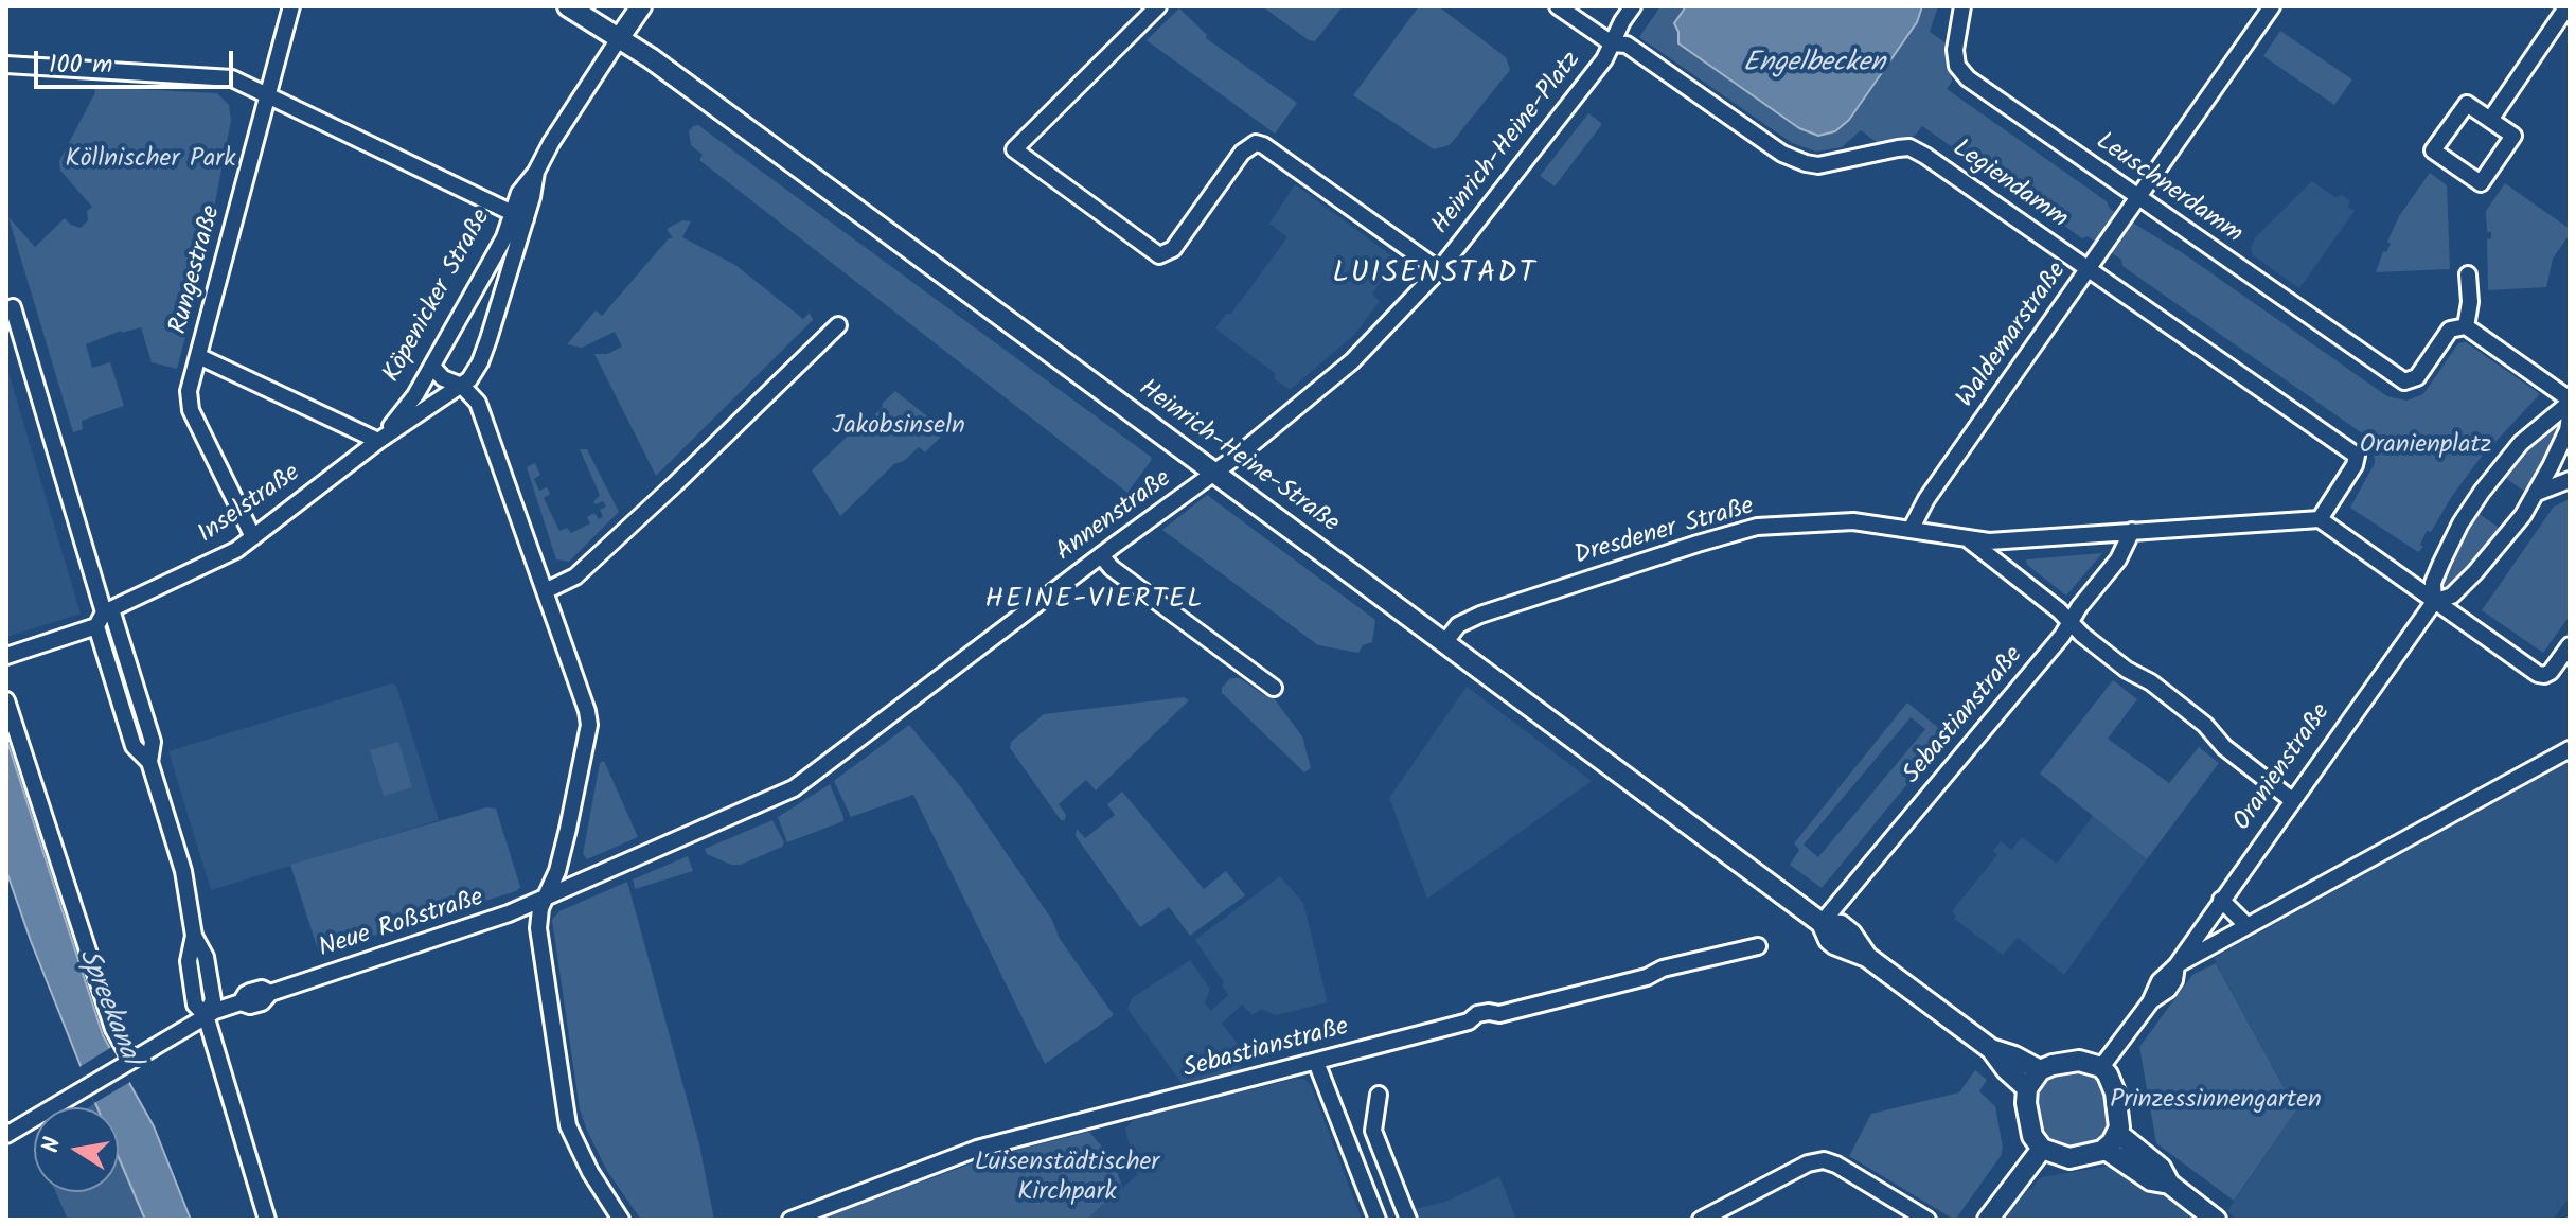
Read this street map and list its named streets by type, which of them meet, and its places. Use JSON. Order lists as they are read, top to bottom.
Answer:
{
  "streets": {
    "main road": ["Köpenicker Straße", "Heinrich-Heine-Straße"],
    "street": [
      "Heinrich-Heine-Platz",
      "Legiendamm",
      "Leuschnerdamm",
      "Rungestraße",
      "Waldemarstraße",
      "Inselstraße",
      "Annenstraße",
      "Dresdener Straße",
      "Sebastianstraße",
      "Oranienstraße",
      "Neue Roßstraße"
    ]
  },
  "crossings": [
    ["Heinrich-Heine-Platz", "Legiendamm"],
    ["Heinrich-Heine-Platz", "Annenstraße"],
    ["Legiendamm", "Waldemarstraße"],
    ["Legiendamm", "Dresdener Straße"],
    ["Leuschnerdamm", "Waldemarstraße"],
    ["Rungestraße", "Inselstraße"],
    ["Köpenicker Straße", "Heinrich-Heine-Straße"],
    ["Köpenicker Straße", "Inselstraße"],
    ["Waldemarstraße", "Dresdener Straße"],
    ["Heinrich-Heine-Straße", "Annenstraße"],
    ["Heinrich-Heine-Straße", "Dresdener Straße"],
    ["Heinrich-Heine-Straße", "Sebastianstraße"],
    ["Annenstraße", "Neue Roßstraße"],
    ["Dresdener Straße", "Sebastianstraße"]
  ],
  "districts": ["LUISENSTADT", "HEINE-VIERTEL"],
  "water": ["Engelbecken", "Spreekanal"],
  "parks": [
    "Köllnischer Park",
    "Jakobsinseln",
    "Oranienplatz",
    "Prinzessinnengarten",
    "Luisenstädtischer Kirchpark"
  ],
  "scale_bar": "100 m",
  "north": "left"
}
